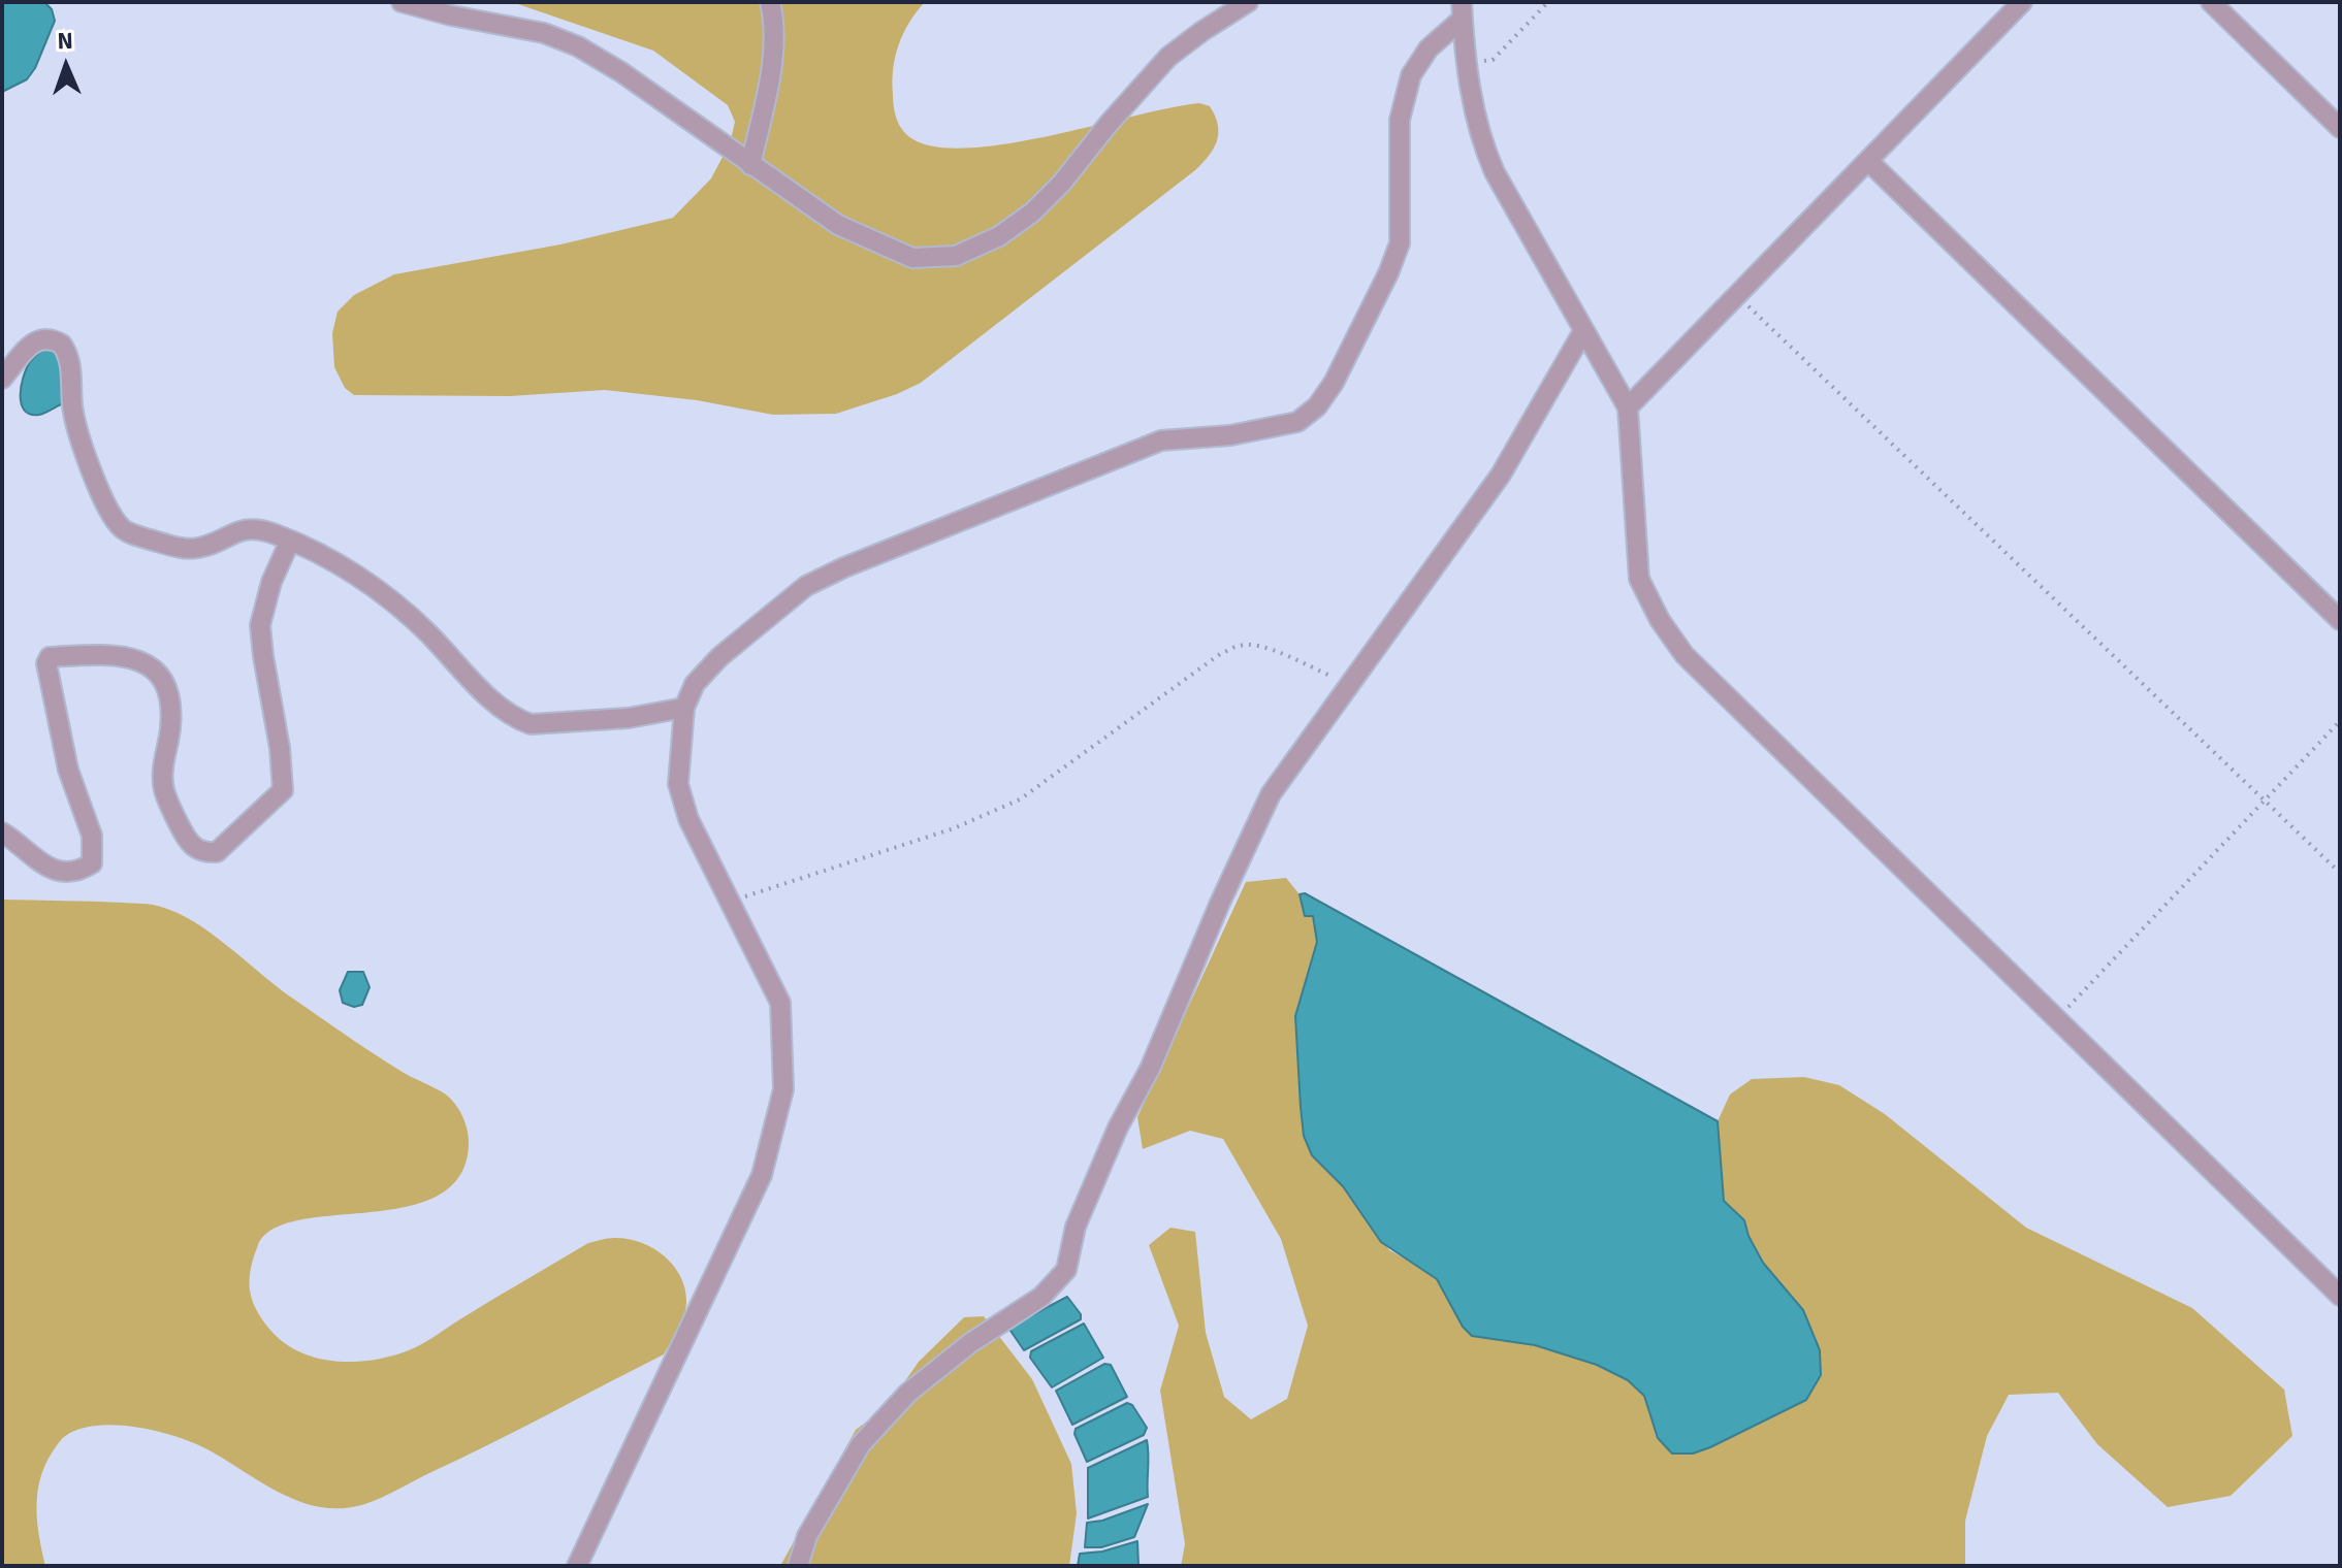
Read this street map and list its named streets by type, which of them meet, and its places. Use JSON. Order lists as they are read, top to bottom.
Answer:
{
  "north": "top"
}
